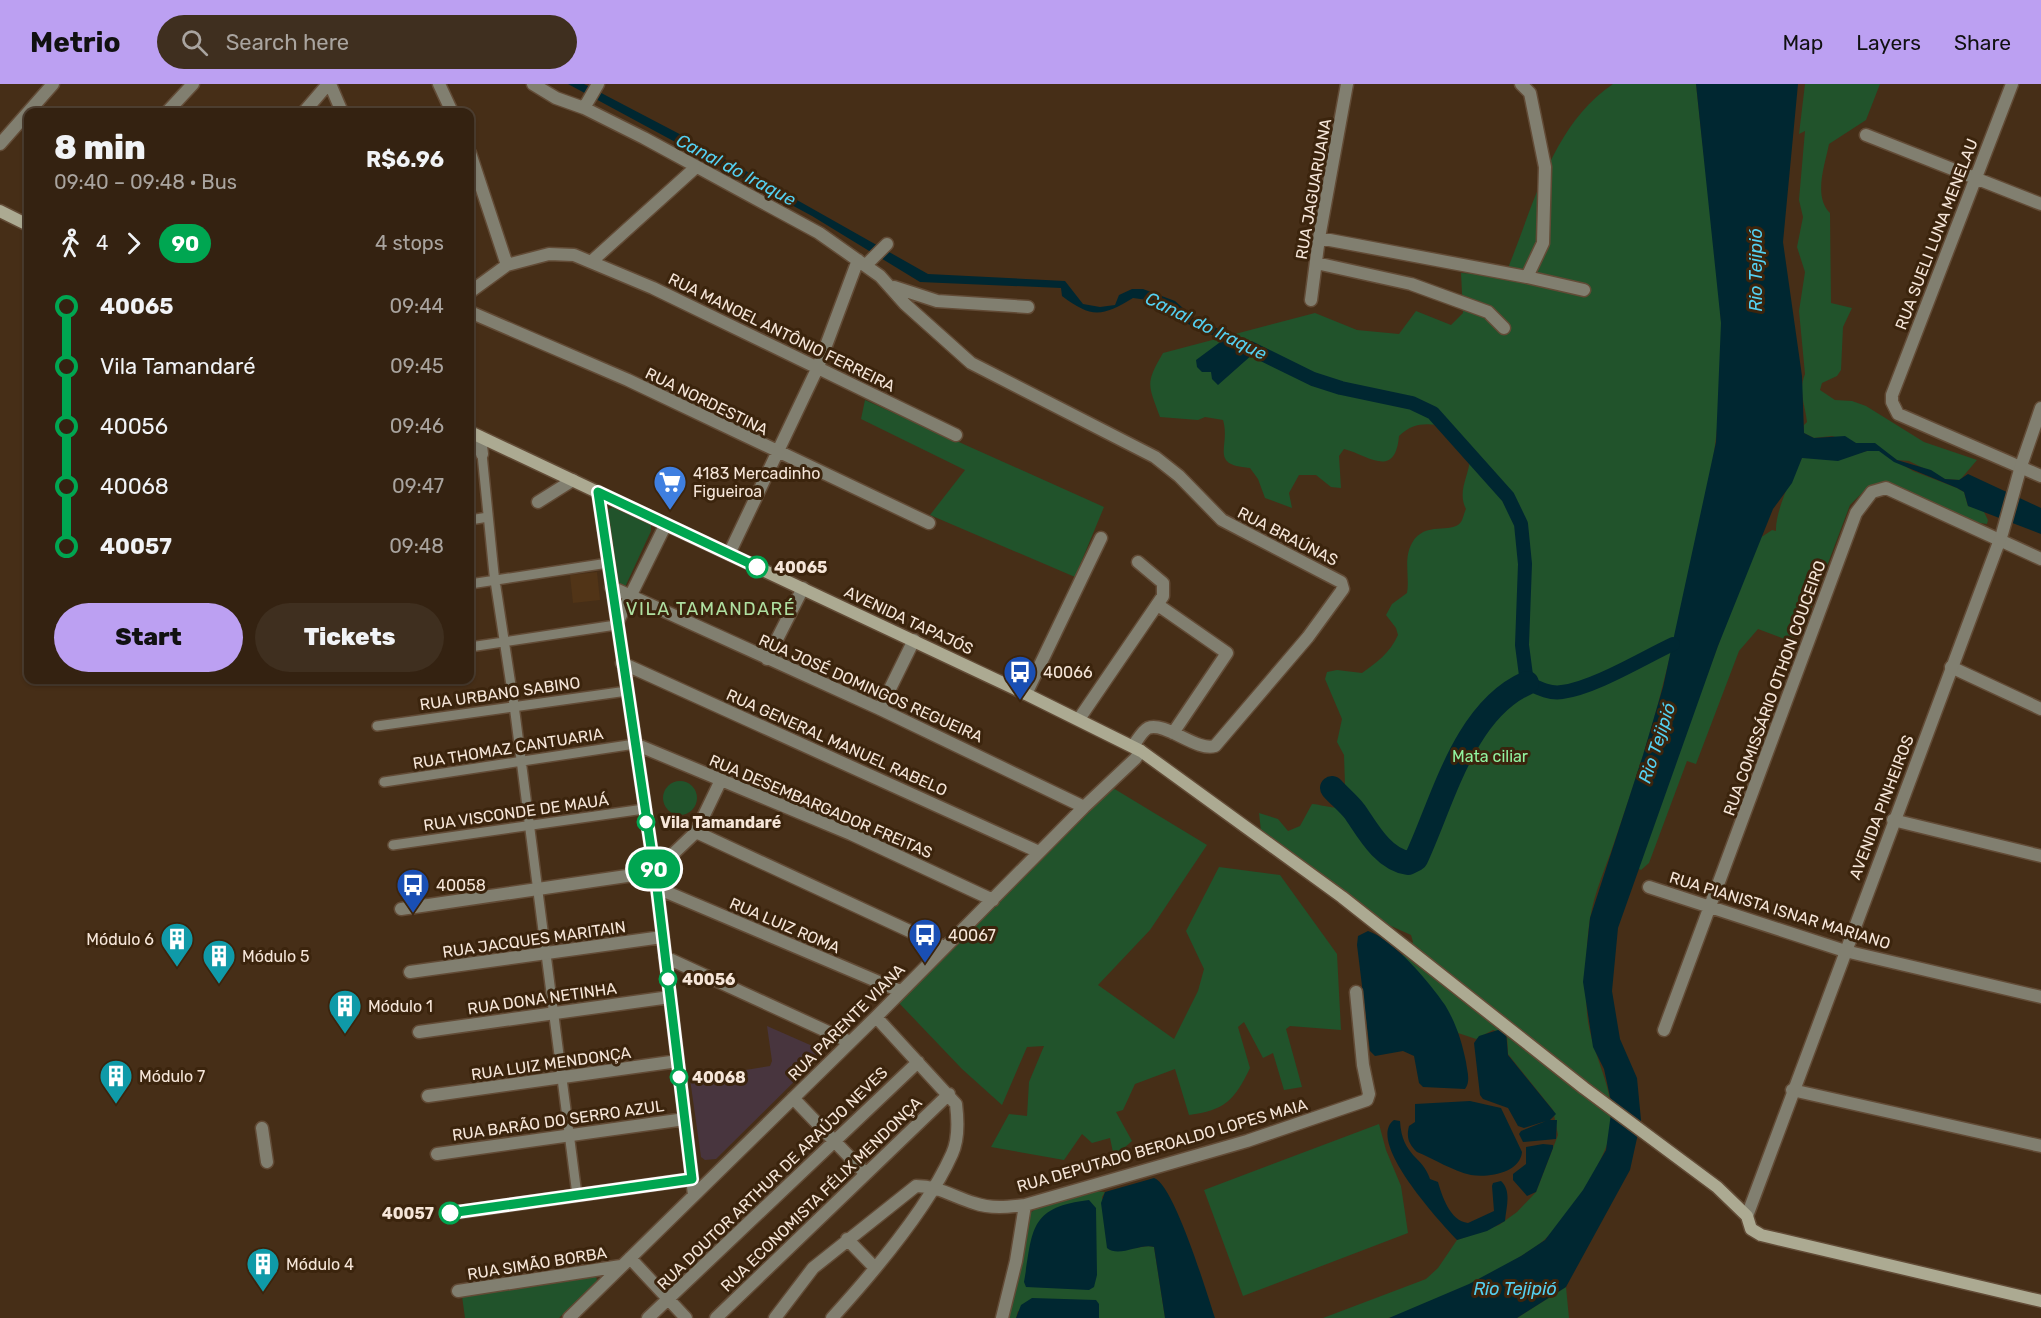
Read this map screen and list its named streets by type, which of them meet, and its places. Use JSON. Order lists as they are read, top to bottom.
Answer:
{
  "streets": {
    "main road": ["AVENIDA TAPAJÓS"],
    "street": [
      "RUA JAGUARUANA",
      "RUA SUELI LUNA MENELAU",
      "RUA MANOEL ANTÔNIO FERREIRA",
      "RUA NORDESTINA",
      "RUA BRAÚNAS",
      "RUA JOSÉ DOMINGOS REGUEIRA",
      "RUA COMISSÁRIO OTHON COUCEIRO",
      "RUA URBANO SABINO",
      "RUA GENERAL MANUEL RABELO",
      "RUA THOMAZ CANTUARIA",
      "RUA DESEMBARGADOR FREITAS",
      "AVENIDA PINHEIROS",
      "RUA VISCONDE DE MAUÁ",
      "RUA PIANISTA ISNAR MARIANO",
      "RUA LUIZ ROMA",
      "RUA JACQUES MARITAIN",
      "RUA DONA NETINHA",
      "RUA PARENTE VIANA",
      "RUA LUIZ MENDONÇA",
      "RUA BARÃO DO SERRO AZUL",
      "RUA DEPUTADO BEROALDO LOPES MAIA",
      "RUA DOUTOR ARTHUR DE ARAÚJO NEVES",
      "RUA ECONOMISTA FÉLIX MENDONÇA",
      "RUA SIMÃO BORBA"
    ]
  },
  "crossings": [
    ["RUA SUELI LUNA MENELAU", "AVENIDA PINHEIROS"],
    ["RUA BRAÚNAS", "AVENIDA TAPAJÓS"],
    ["RUA BRAÚNAS", "RUA PARENTE VIANA"],
    ["AVENIDA TAPAJÓS", "AVENIDA PINHEIROS"],
    ["AVENIDA TAPAJÓS", "RUA PARENTE VIANA"],
    ["RUA JOSÉ DOMINGOS REGUEIRA", "RUA PARENTE VIANA"],
    ["RUA COMISSÁRIO OTHON COUCEIRO", "AVENIDA PINHEIROS"],
    ["RUA COMISSÁRIO OTHON COUCEIRO", "RUA PIANISTA ISNAR MARIANO"],
    ["RUA GENERAL MANUEL RABELO", "RUA PARENTE VIANA"],
    ["RUA THOMAZ CANTUARIA", "RUA DESEMBARGADOR FREITAS"],
    ["RUA DESEMBARGADOR FREITAS", "RUA PARENTE VIANA"],
    ["AVENIDA PINHEIROS", "RUA PIANISTA ISNAR MARIANO"],
    ["RUA LUIZ ROMA", "RUA PARENTE VIANA"],
    ["RUA PARENTE VIANA", "RUA SIMÃO BORBA"]
  ],
  "districts": ["VILA TAMANDARÉ"],
  "water": ["Canal do Iraque", "Rio Tejipió"],
  "parks": ["Mata ciliar"],
  "places": {
    "supermarket": ["4183 Mercadinho Figueiroa"],
    "other": [
      "40065",
      "Vila Tamandaré",
      "40056",
      "40068",
      "40057"
    ],
    "bus stop": ["40066", "40058", "40067"],
    "building": [
      "Módulo 6",
      "Módulo 5",
      "Módulo 1",
      "Módulo 7",
      "Módulo 4"
    ]
  },
  "lines": ["bus line 90"],
  "page": {
    "header": "Metrio",
    "search": "Search here",
    "nav": ["Map", "Layers", "Share"],
    "on_map": "90",
    "heading": ["8 min", "09:40 – 09:48 · Bus", "R$6.96"],
    "legs": ["4", "90", "4 stops"],
    "list": [
      {
        "name": "40065",
        "value": "09:44"
      },
      {
        "name": "Vila Tamandaré",
        "value": "09:45"
      },
      {
        "name": "40056",
        "value": "09:46"
      },
      {
        "name": "40068",
        "value": "09:47"
      },
      {
        "name": "40057",
        "value": "09:48"
      }
    ],
    "buttons": ["Start", "Tickets"]
  }
}
